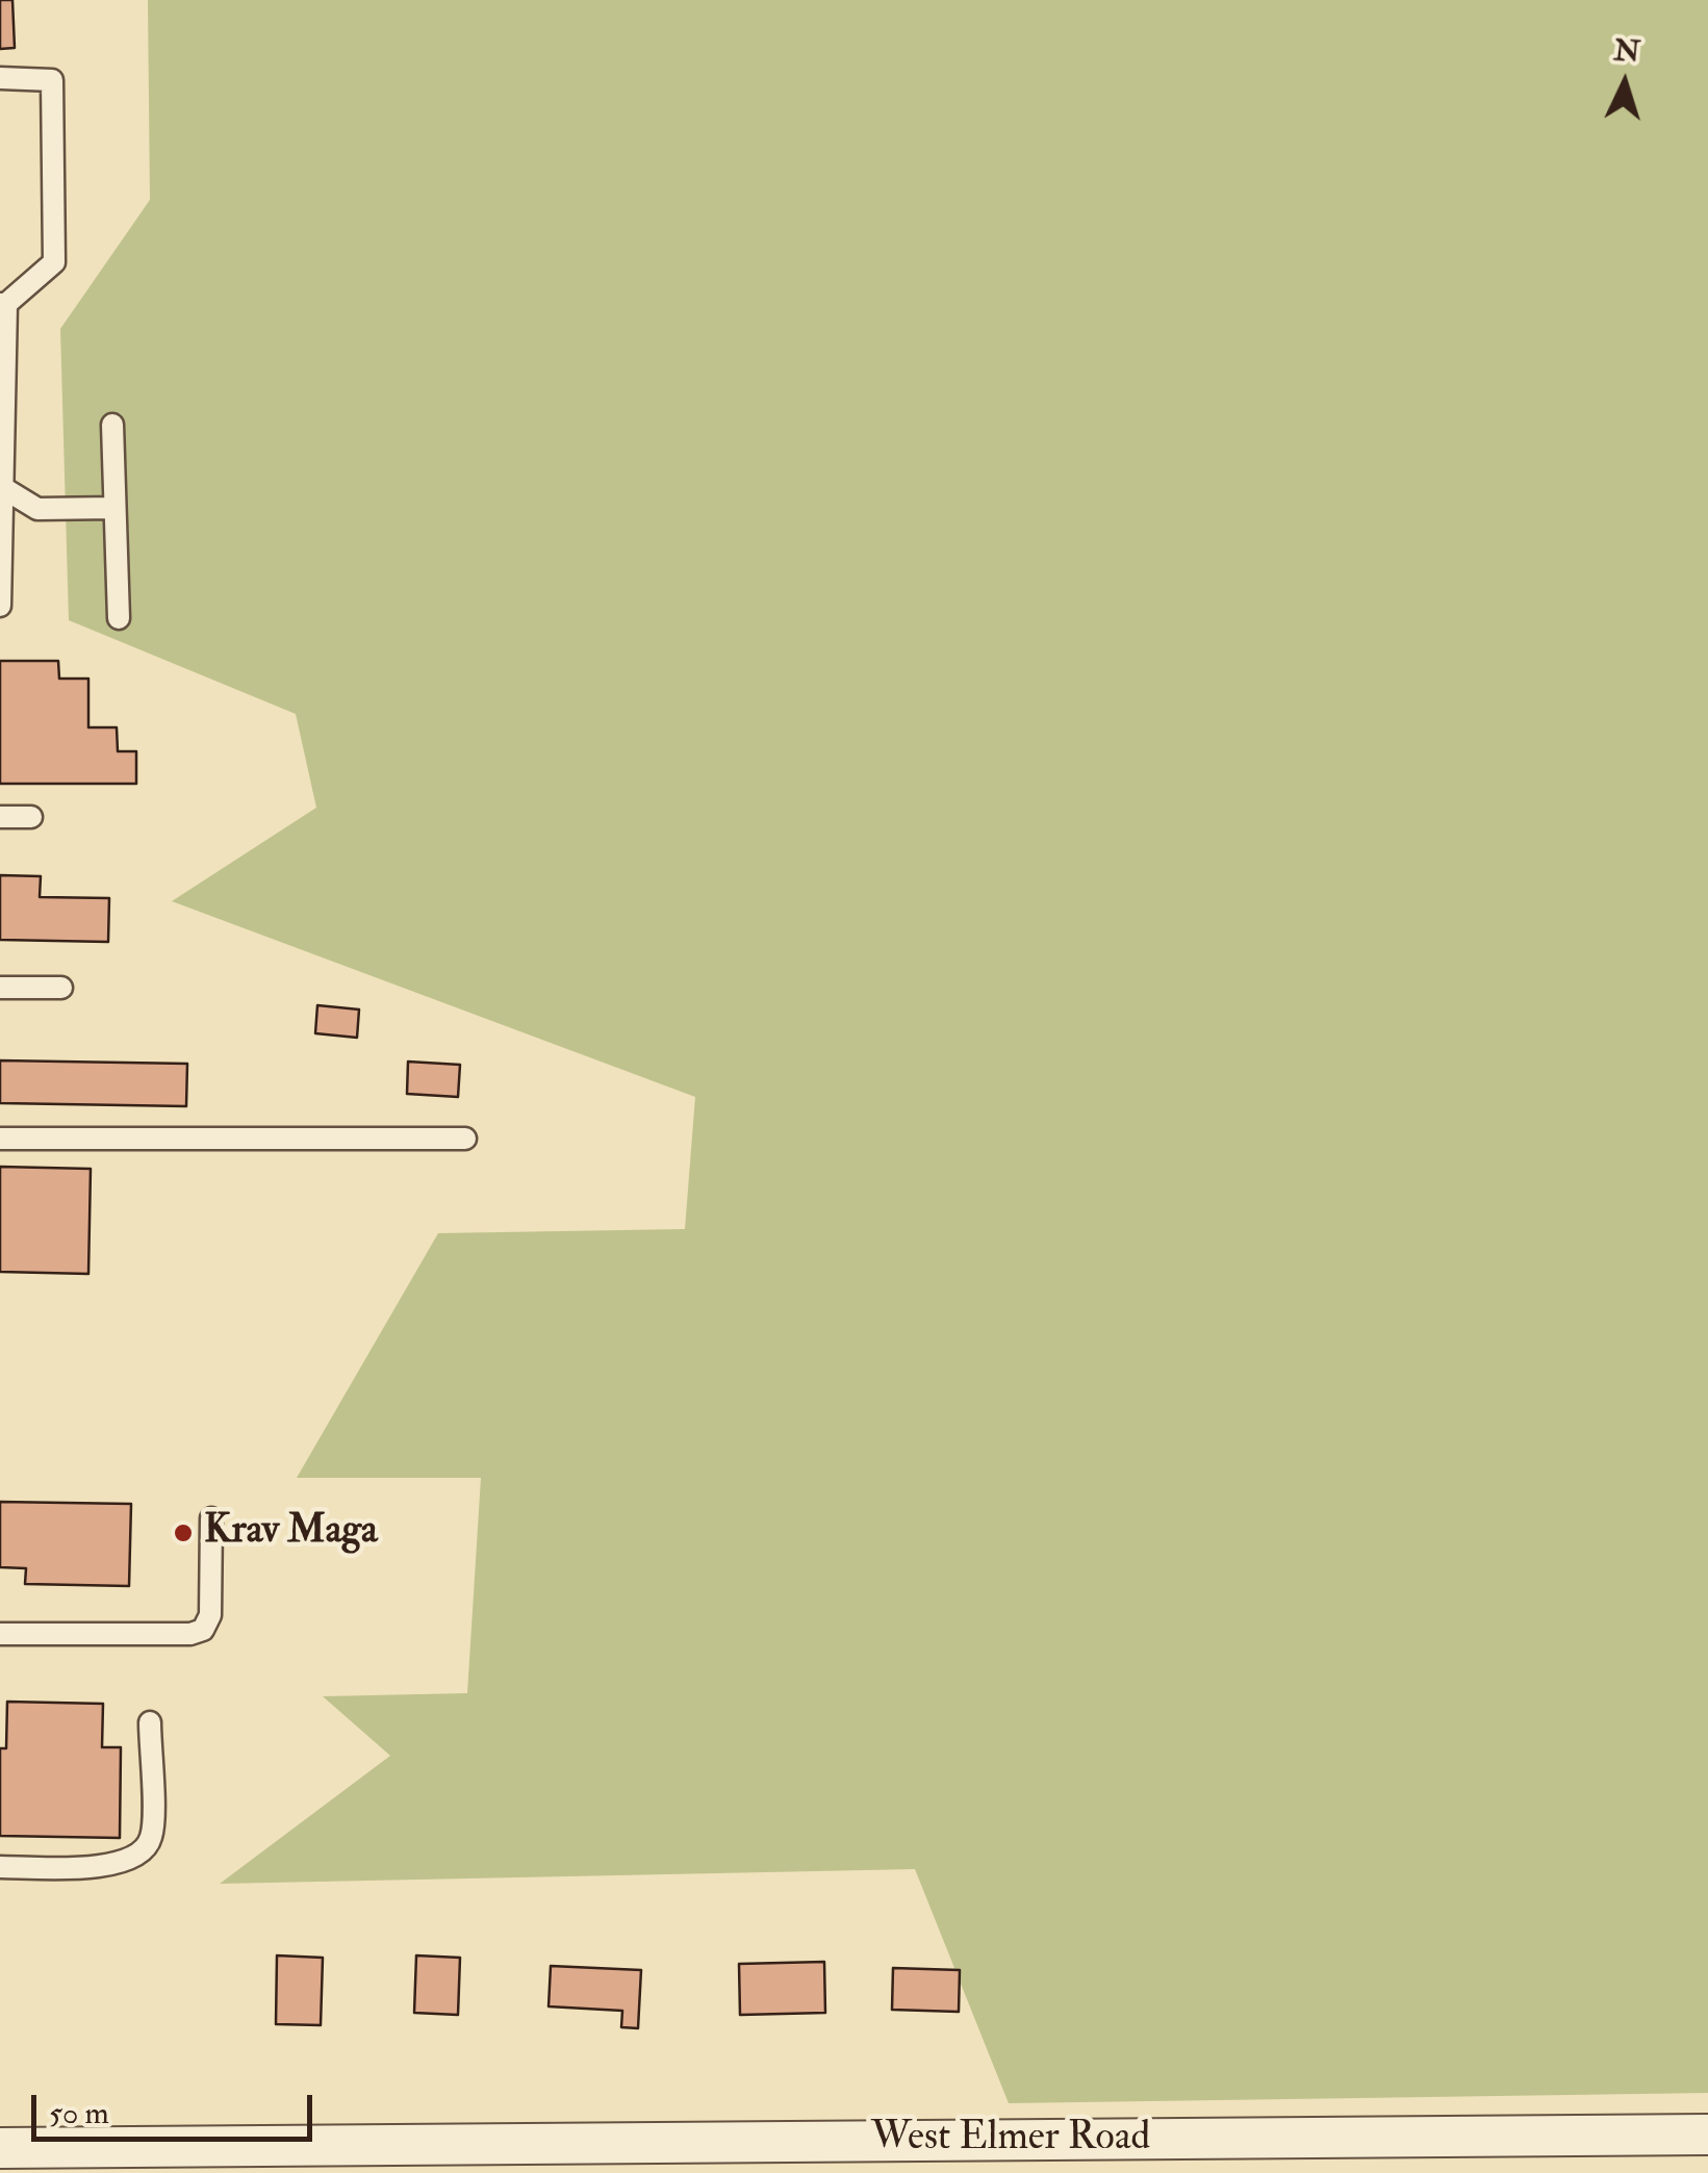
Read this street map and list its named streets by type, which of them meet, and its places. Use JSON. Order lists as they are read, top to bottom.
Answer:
{
  "streets": {
    "street": ["West Elmer Road"]
  },
  "places": ["Krav Maga"],
  "scale_bar": "50 m",
  "north": "top"
}
